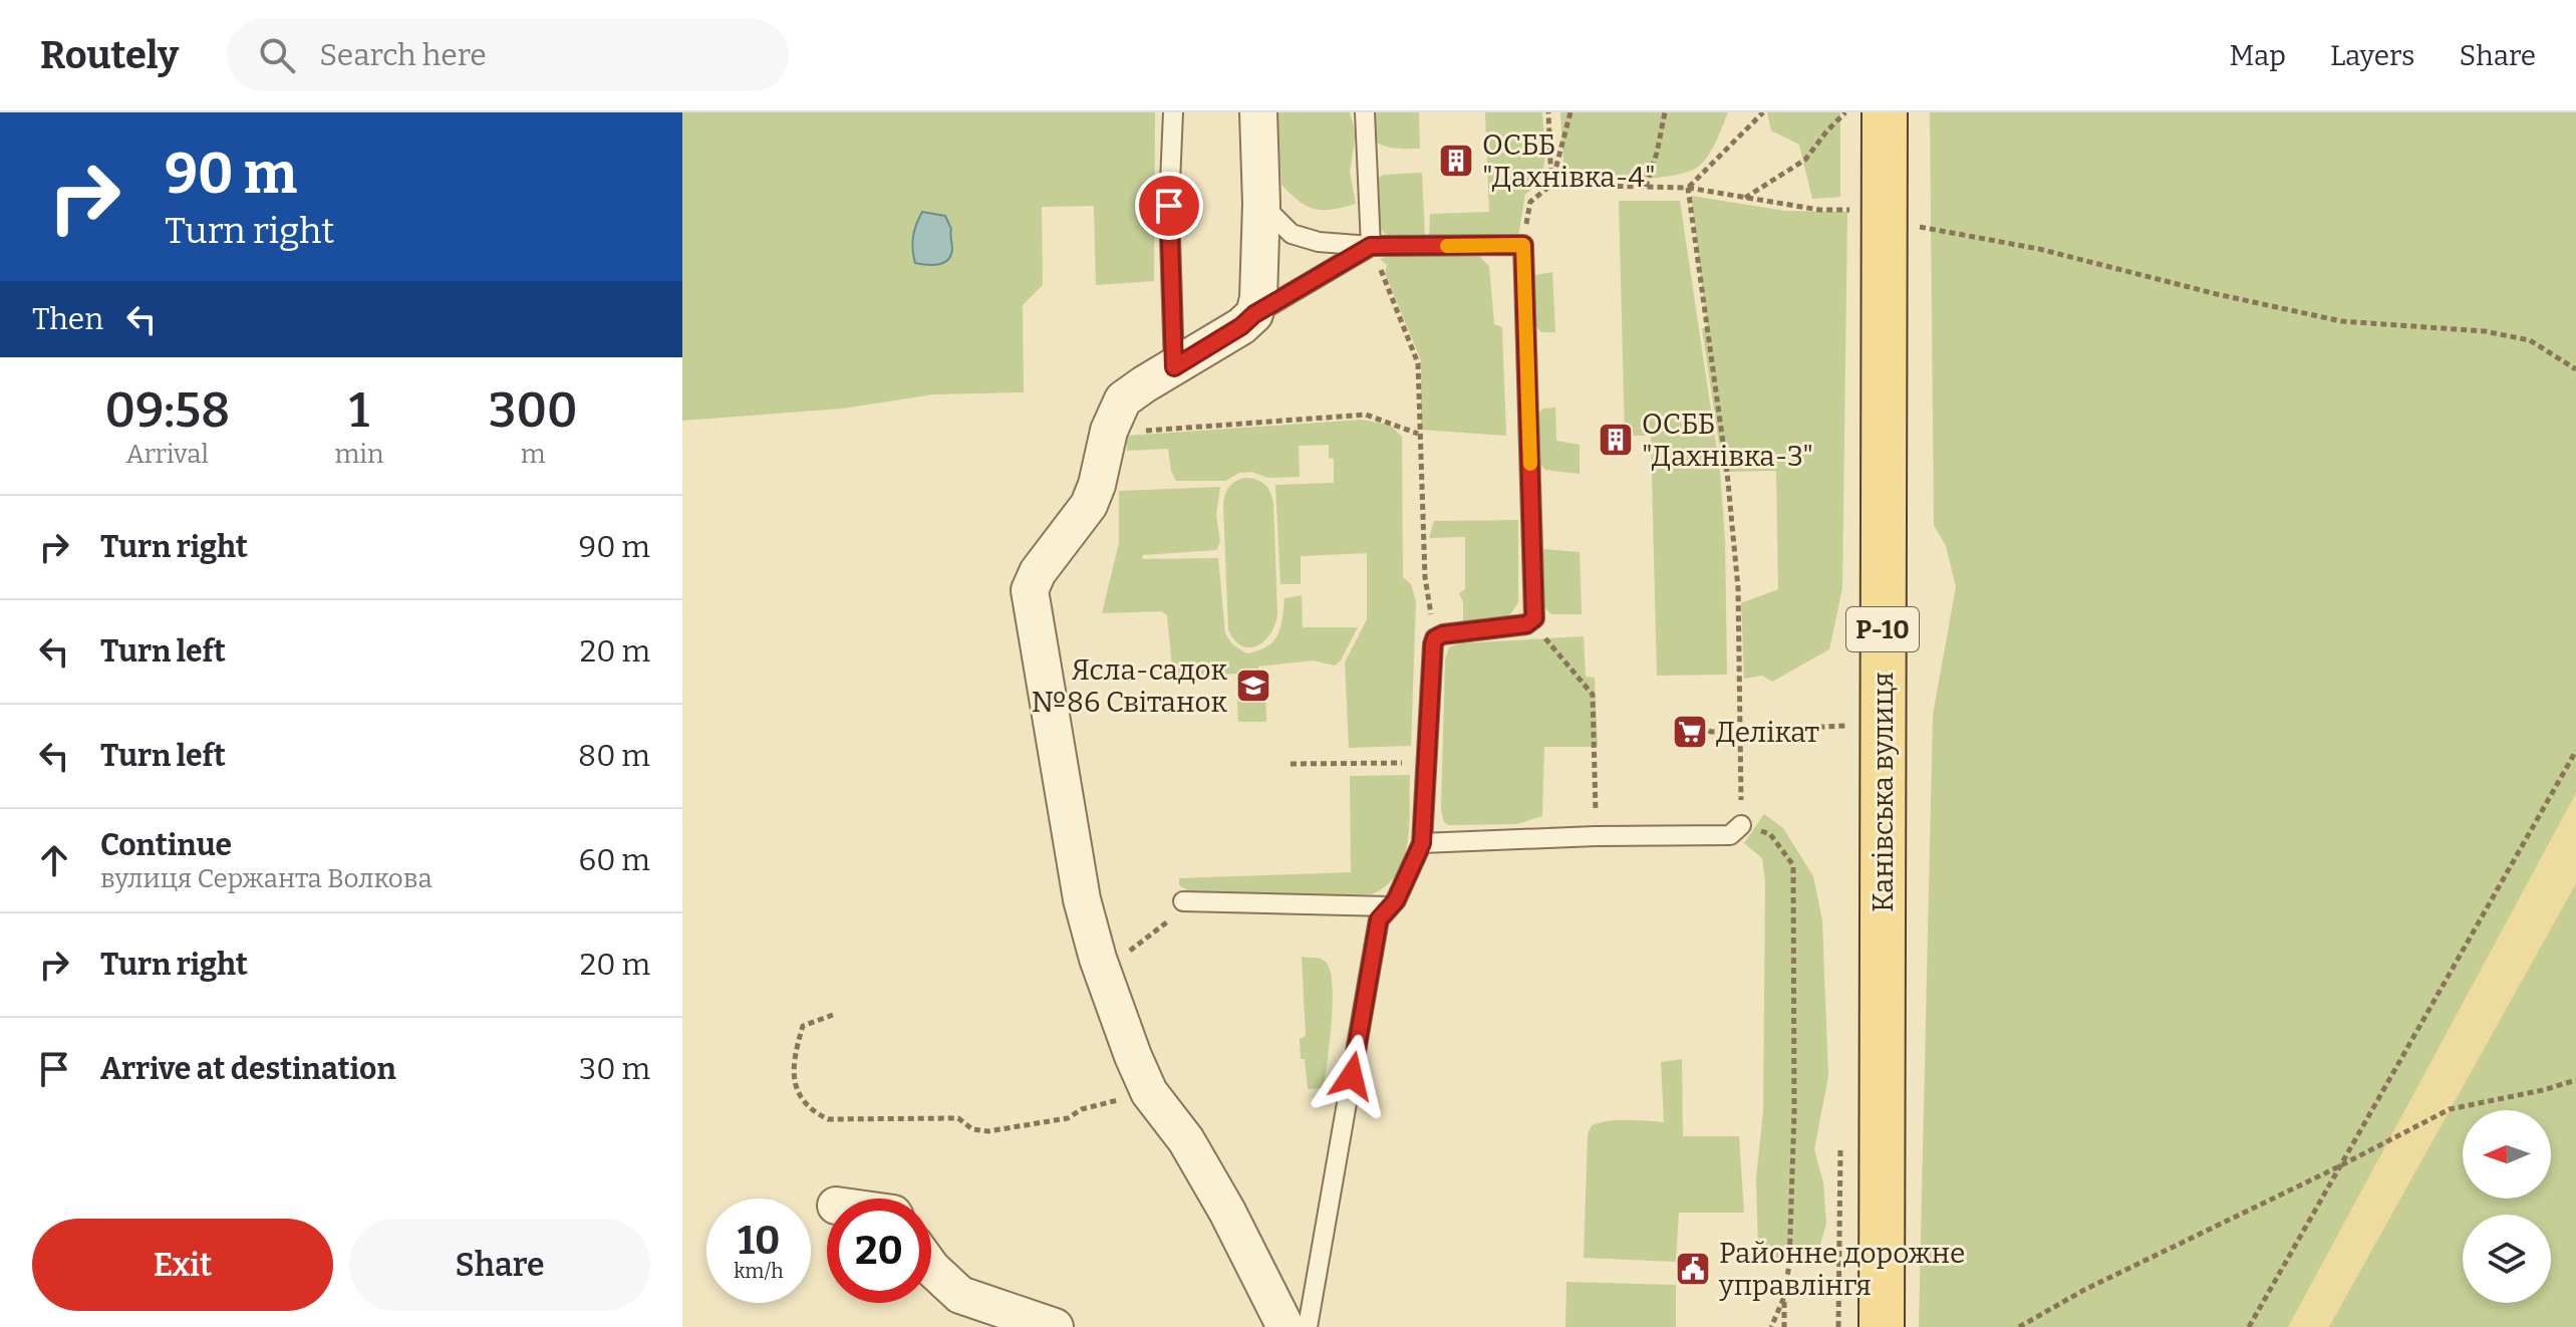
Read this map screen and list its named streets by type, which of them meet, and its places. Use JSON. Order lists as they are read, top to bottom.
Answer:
{
  "streets": {
    "main road": ["Р-10", "Канівська вулиця"]
  },
  "places": {
    "building": ["ОСББ \"Дахнівка-4\"", "ОСББ \"Дахнівка-3\""],
    "school or university": ["Ясла-садок №86 Світанок"],
    "supermarket": ["Делікат"],
    "public building": ["Районне дорожне управлінгя"]
  },
  "north": "left",
  "page": {
    "header": "Routely",
    "search": "Search here",
    "nav": ["Map", "Layers", "Share"],
    "turn": ["90 m", "Turn right"],
    "then": "Then",
    "eta": [
      "09:58",
      "Arrival",
      "1",
      "min",
      "300",
      "m"
    ],
    "list": [
      {
        "name": "Turn right",
        "value": "90 m"
      },
      {
        "name": "Turn left",
        "value": "20 m"
      },
      {
        "name": "Turn left",
        "value": "80 m"
      },
      {
        "name": "Continue",
        "note": "вулиця Сержанта Волкова",
        "value": "60 m"
      },
      {
        "name": "Turn right",
        "value": "20 m"
      },
      {
        "name": "Arrive at destination",
        "value": "30 m"
      }
    ],
    "speed": "10 km/h",
    "limit": "20",
    "buttons": ["Exit", "Share"]
  }
}
